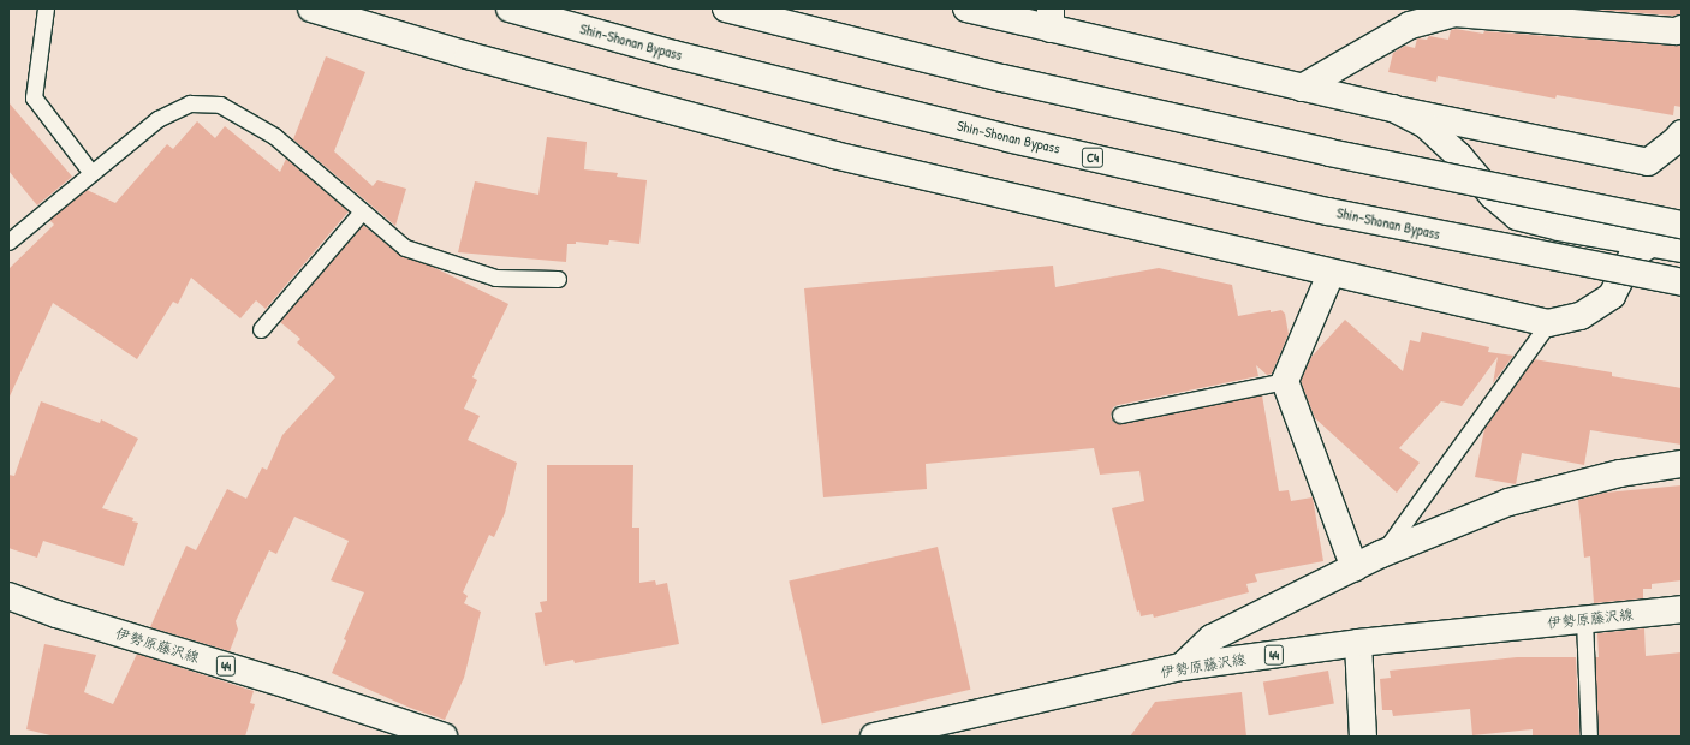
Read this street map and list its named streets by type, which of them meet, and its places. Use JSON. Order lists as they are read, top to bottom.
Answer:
{
  "streets": {
    "main road": [
      "Shin-Shonan Bypass",
      "C4",
      "伊勢原藤沢線",
      "44"
    ]
  }
}
